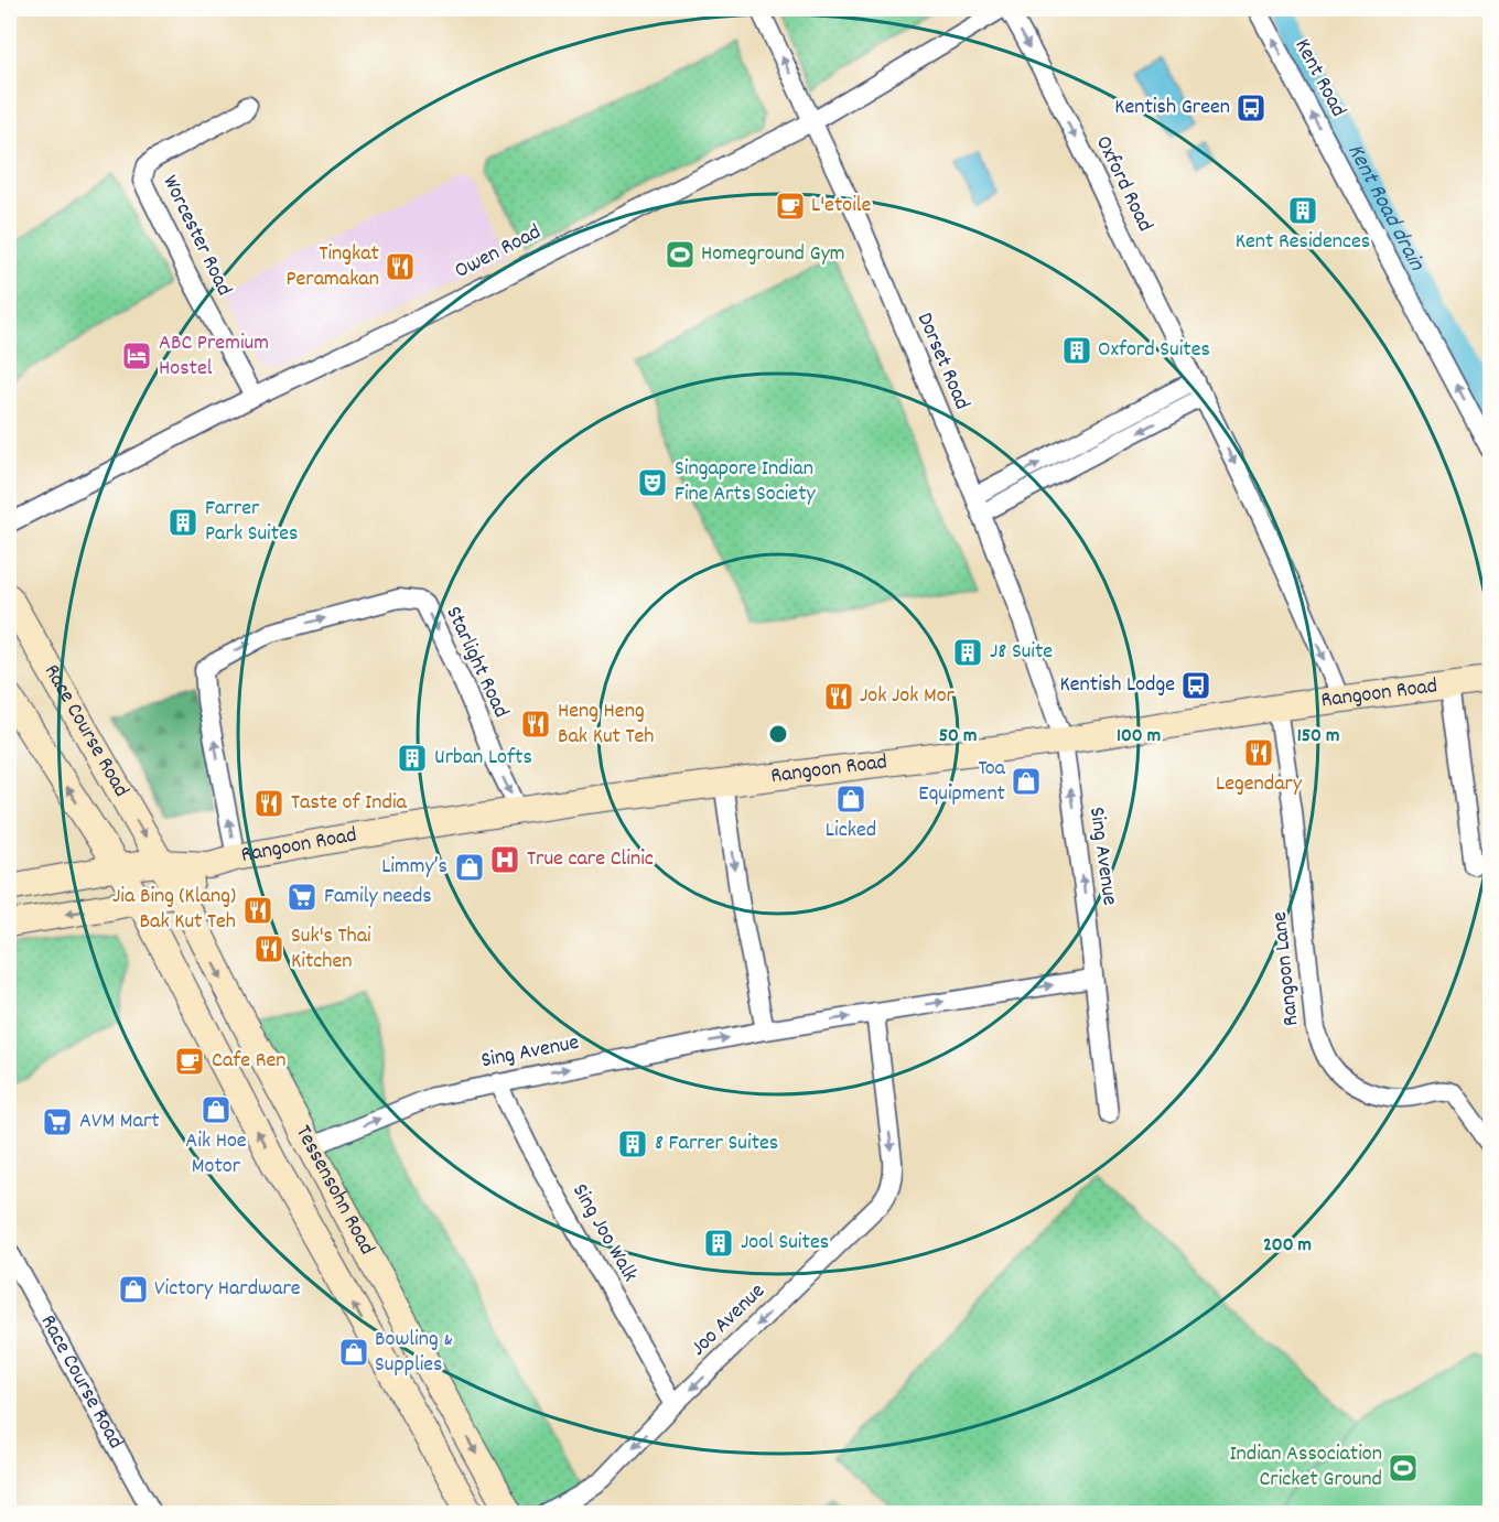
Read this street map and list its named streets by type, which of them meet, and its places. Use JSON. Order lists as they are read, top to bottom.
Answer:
{
  "streets": {
    "street": [
      "Kent Road",
      "Oxford Road",
      "Worcester Road",
      "Owen Road",
      "Dorset Road",
      "Starlight Road",
      "Rangoon Road",
      "Race Course Road",
      "Sing Avenue",
      "Rangoon Lane",
      "Tessensohn Road",
      "Sing Joo Walk",
      "Joo Avenue"
    ]
  },
  "crossings": [
    ["Oxford Road", "Rangoon Road"],
    ["Worcester Road", "Owen Road"],
    ["Owen Road", "Dorset Road"],
    ["Dorset Road", "Rangoon Road"],
    ["Dorset Road", "Sing Avenue"],
    ["Starlight Road", "Rangoon Road"],
    ["Rangoon Road", "Race Course Road"],
    ["Rangoon Road", "Sing Avenue"],
    ["Rangoon Road", "Rangoon Lane"],
    ["Rangoon Road", "Tessensohn Road"],
    ["Race Course Road", "Tessensohn Road"],
    ["Sing Avenue", "Tessensohn Road"],
    ["Sing Avenue", "Sing Joo Walk"],
    ["Sing Avenue", "Joo Avenue"],
    ["Sing Joo Walk", "Joo Avenue"]
  ],
  "one_way": [
    "Kent Road",
    "Oxford Road",
    "Sing Avenue",
    "Joo Avenue"
  ],
  "water": ["Kent Road drain"],
  "places": {
    "bus stop": ["Kentish Green", "Kentish Lodge"],
    "cafe": ["L'etoile", "Cafe Ren"],
    "building": [
      "Kent Residences",
      "Oxford Suites",
      "Farrer Park Suites",
      "J8 Suite",
      "Urban Lofts",
      "8 Farrer Suites",
      "Jool Suites"
    ],
    "sports": ["Homeground Gym", "Indian Association Cricket Ground"],
    "restaurant": [
      "Tingkat Peramakan",
      "Jok Jok Mor",
      "Heng Heng Bak Kut Teh",
      "Legendary",
      "Taste of India",
      "Jia Bing (Klang) Bak Kut Teh",
      "Suk's Thai Kitchen"
    ],
    "hotel": ["ABC Premium Hostel"],
    "theatre": ["Singapore Indian Fine Arts Society"],
    "shop": [
      "Toa Equipment",
      "Licked",
      "Limmy’s",
      "Aik Hoe Motor",
      "Victory Hardware",
      "Bowling & Supplies"
    ],
    "hospital": ["True care Clinic"],
    "supermarket": ["Family needs", "AVM Mart"]
  },
  "rings": [
    "50 m",
    "100 m",
    "150 m",
    "200 m"
  ]
}
